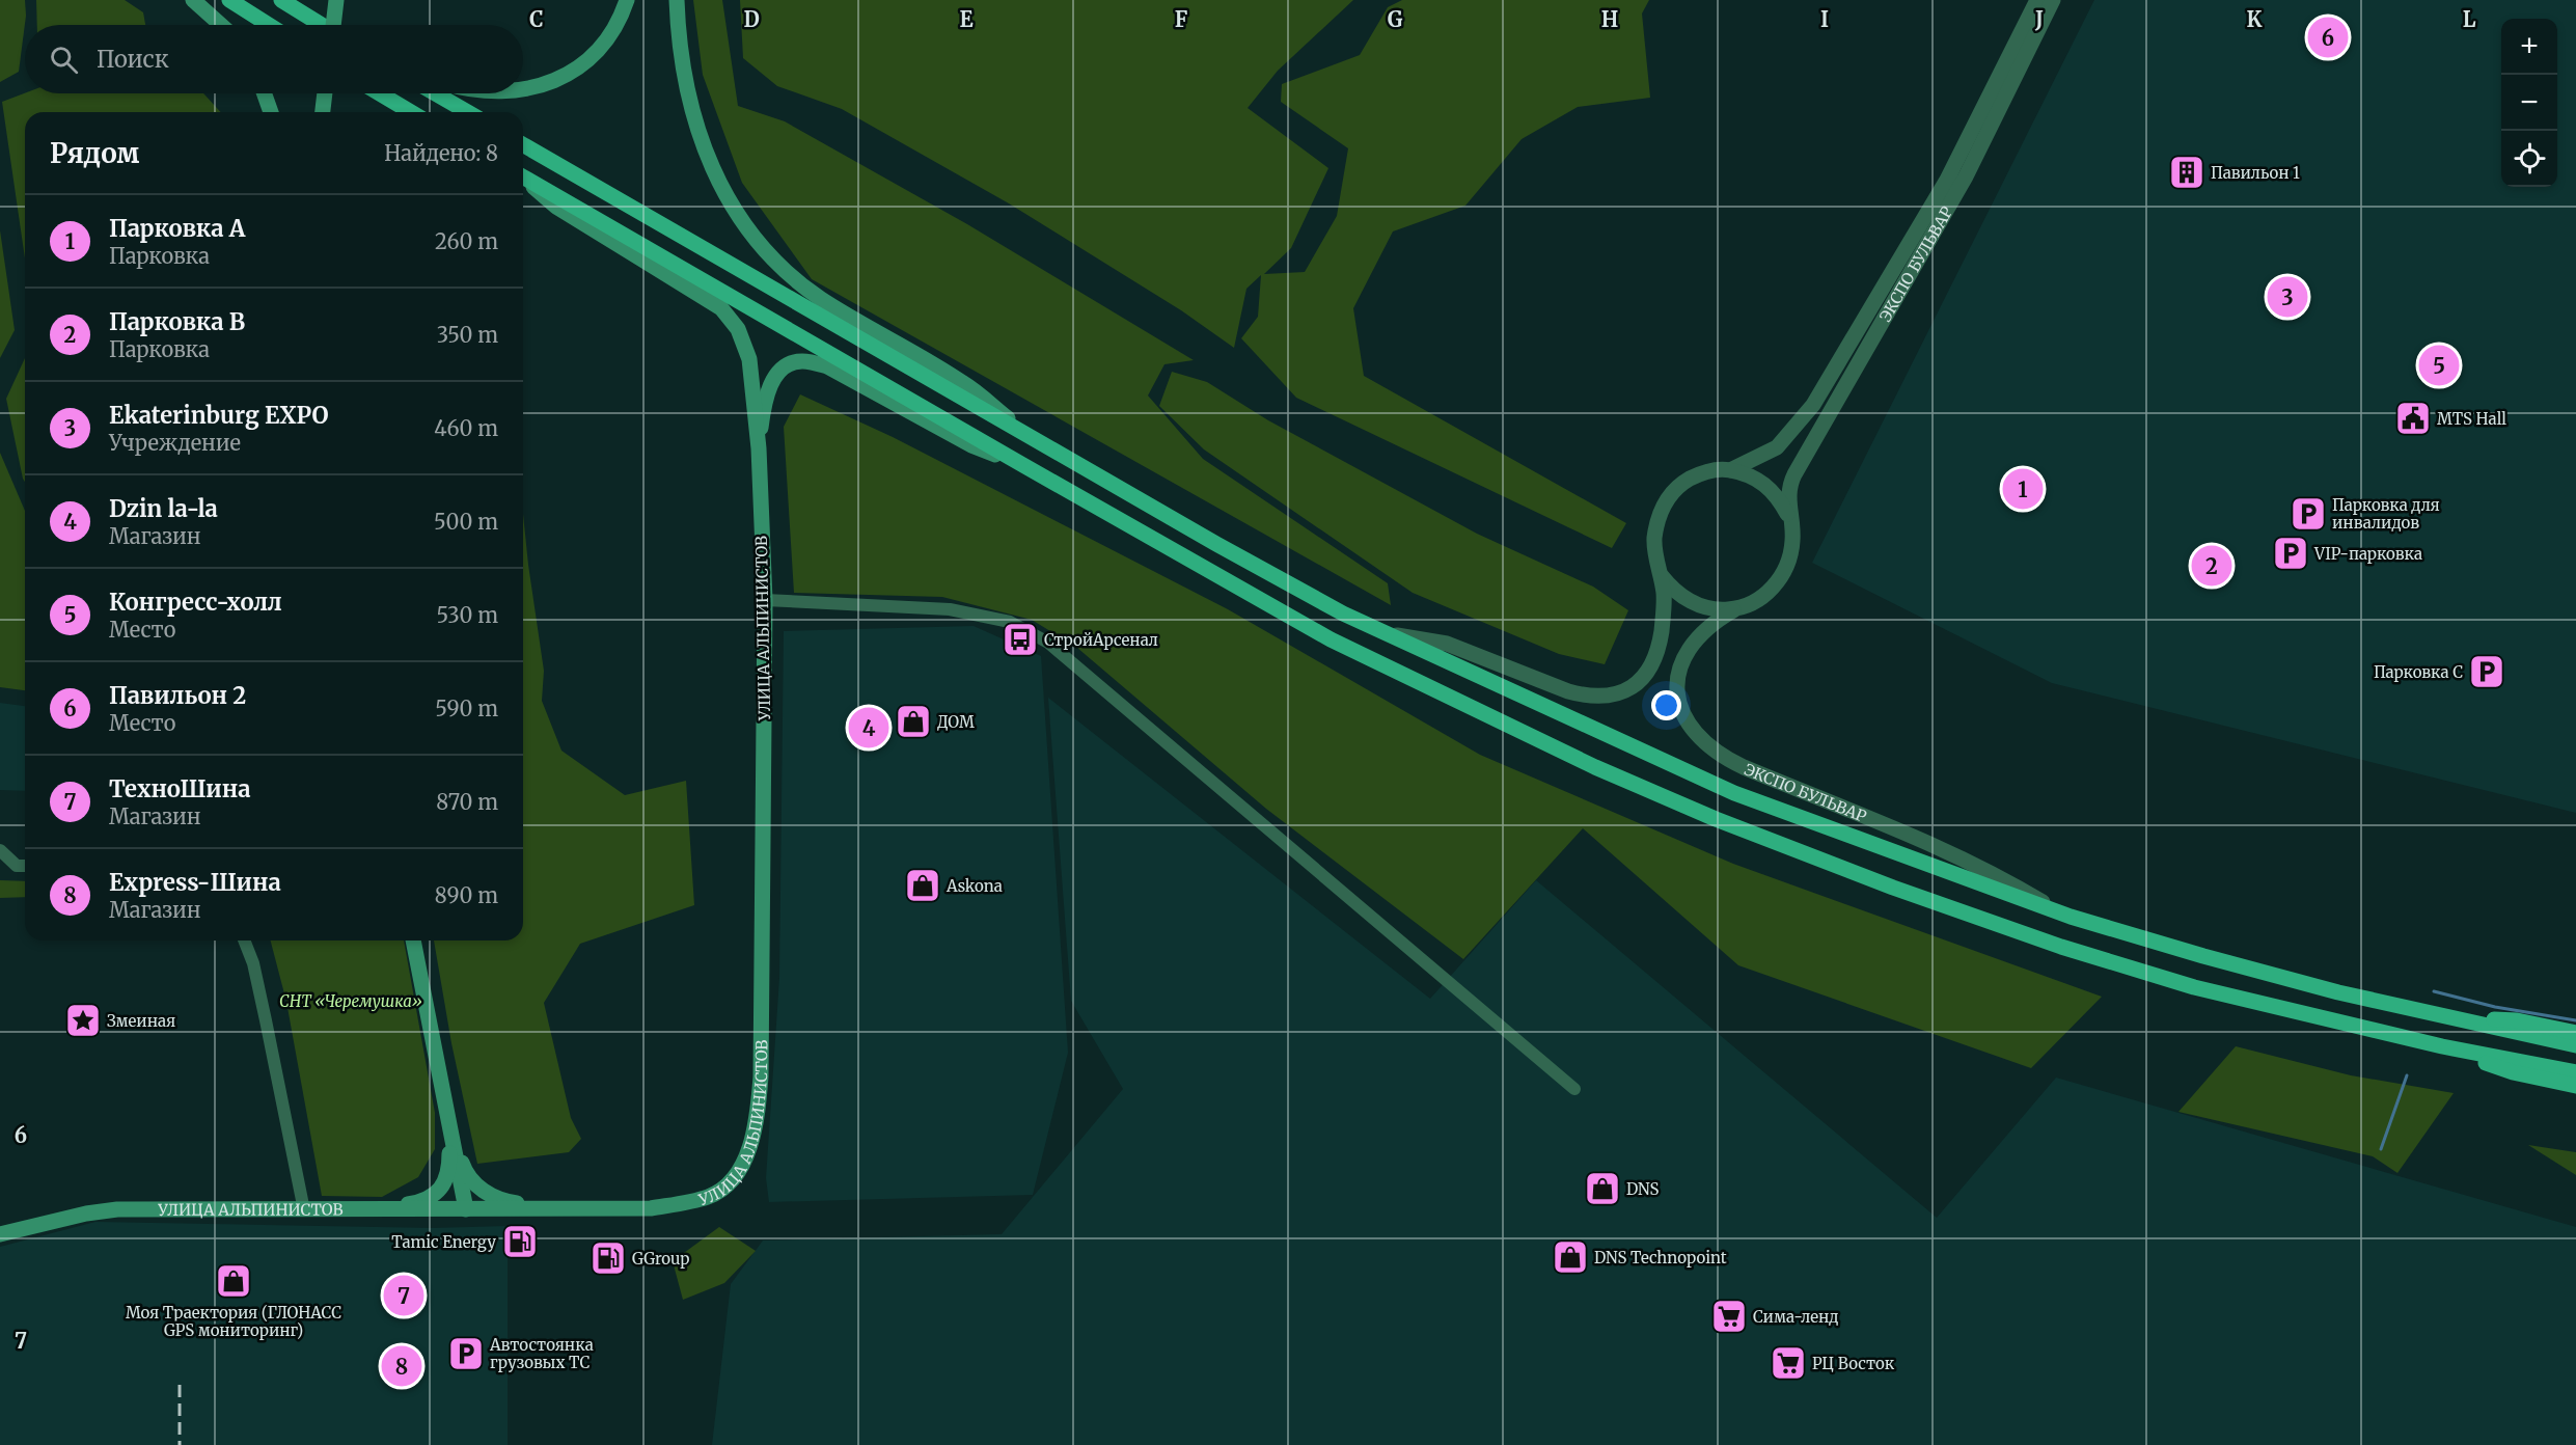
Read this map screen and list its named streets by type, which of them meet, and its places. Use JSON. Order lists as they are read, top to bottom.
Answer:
{
  "streets": {
    "main road": ["УЛИЦА АЛЬПИНИСТОВ"],
    "street": ["ЭКСПО БУЛЬВАР"]
  },
  "parks": ["СНТ «Черемушка»"],
  "places": {
    "building": ["Павильон 1"],
    "public building": ["MTS Hall"],
    "parking": [
      "Парковка для инвалидов",
      "VIP-парковка",
      "Парковка C",
      "Автостоянка грузовых ТС"
    ],
    "bus stop": ["СтройАрсенал"],
    "shop": [
      "ДОМ",
      "Askona",
      "DNS",
      "DNS Technopoint",
      "Моя Траектория (ГЛОНАСС GPS мониторинг)"
    ],
    "place": ["Змеиная"],
    "fuel station": ["Tamic Energy", "GGroup"],
    "supermarket": ["Сима-ленд", "РЦ Восток"]
  },
  "page": {
    "pins": [
      "6",
      "3",
      "5",
      "1",
      "2",
      "4",
      "7",
      "8"
    ],
    "map_buttons": ["+", "−"],
    "search": "Поиск",
    "heading": ["Рядом", "Найдено: 8"],
    "list": [
      {
        "mark": "1",
        "name": "Парковка A",
        "note": "Парковка",
        "value": "260 m"
      },
      {
        "mark": "2",
        "name": "Парковка B",
        "note": "Парковка",
        "value": "350 m"
      },
      {
        "mark": "3",
        "name": "Ekaterinburg EXPO",
        "note": "Учреждение",
        "value": "460 m"
      },
      {
        "mark": "4",
        "name": "Dzin la-la",
        "note": "Магазин",
        "value": "500 m"
      },
      {
        "mark": "5",
        "name": "Конгресс-холл",
        "note": "Место",
        "value": "530 m"
      },
      {
        "mark": "6",
        "name": "Павильон 2",
        "note": "Место",
        "value": "590 m"
      },
      {
        "mark": "7",
        "name": "ТехноШина",
        "note": "Магазин",
        "value": "870 m"
      },
      {
        "mark": "8",
        "name": "Express-Шина",
        "note": "Магазин",
        "value": "890 m"
      }
    ]
  },
  "grid": {
    "columns": [
      "C",
      "D",
      "E",
      "F",
      "G",
      "H",
      "I",
      "J",
      "K",
      "L"
    ],
    "rows": ["6", "7"]
  }
}
